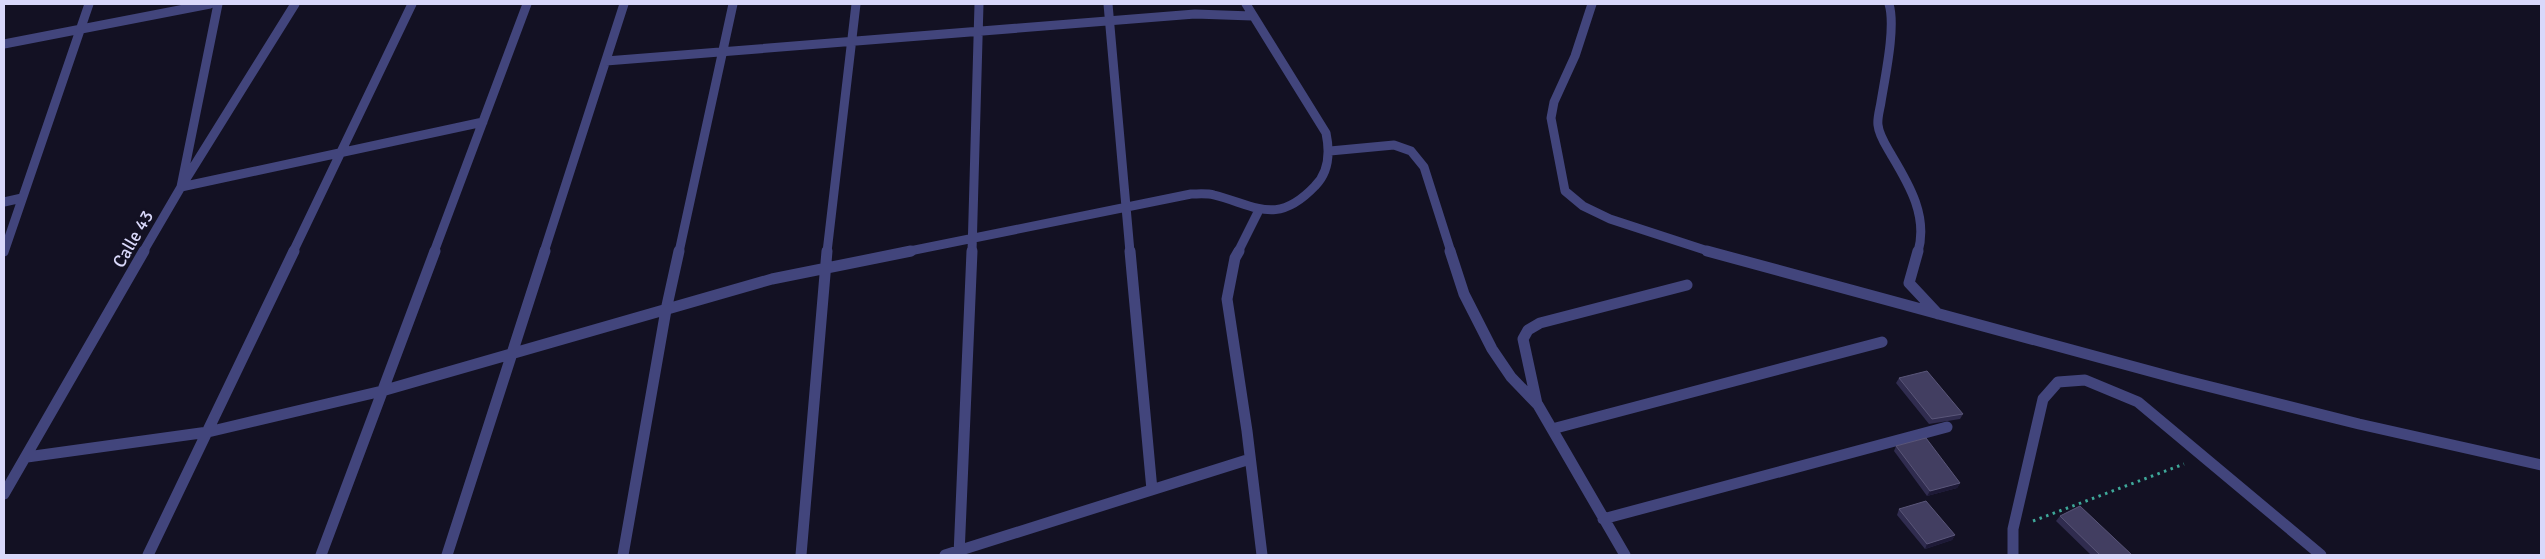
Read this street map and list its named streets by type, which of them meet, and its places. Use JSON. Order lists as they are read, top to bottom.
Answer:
{
  "streets": {
    "street": ["Calle 43"]
  }
}
